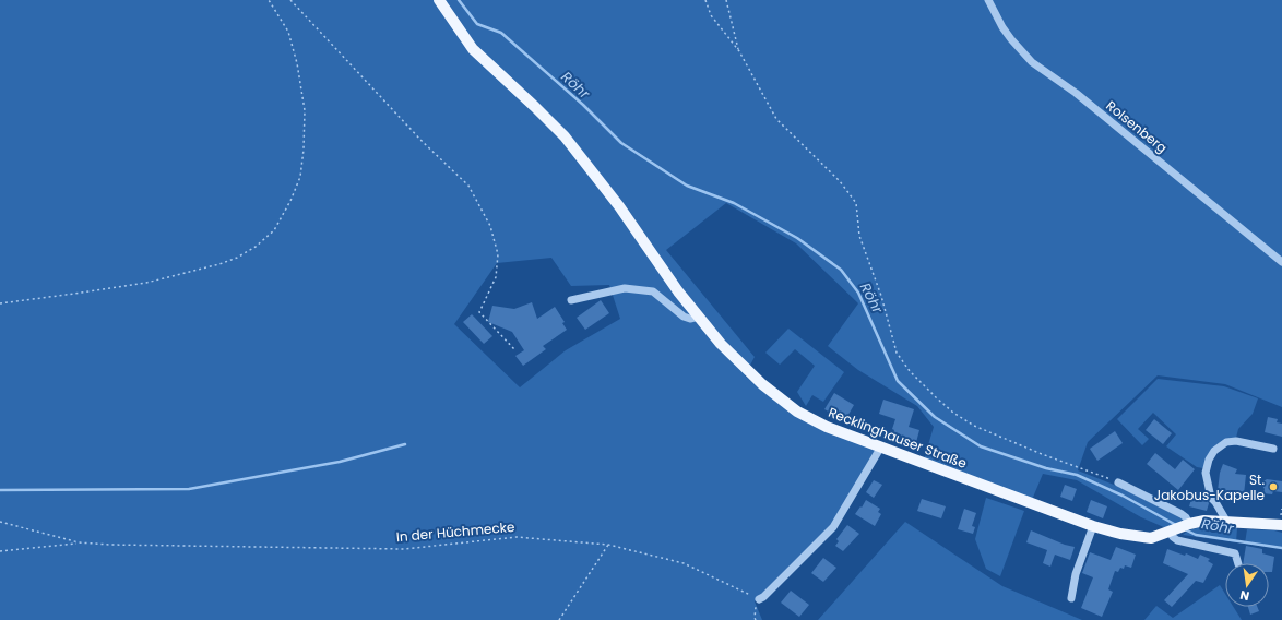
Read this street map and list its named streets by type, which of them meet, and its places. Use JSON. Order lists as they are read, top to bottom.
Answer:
{
  "streets": {
    "main road": ["Recklinghauser Straße"],
    "street": ["Rolsenberg"],
    "path": ["In der Hüchmecke"]
  },
  "water": ["Röhr"],
  "places": ["St. Jakobus-Kapelle"],
  "north": "bottom"
}
